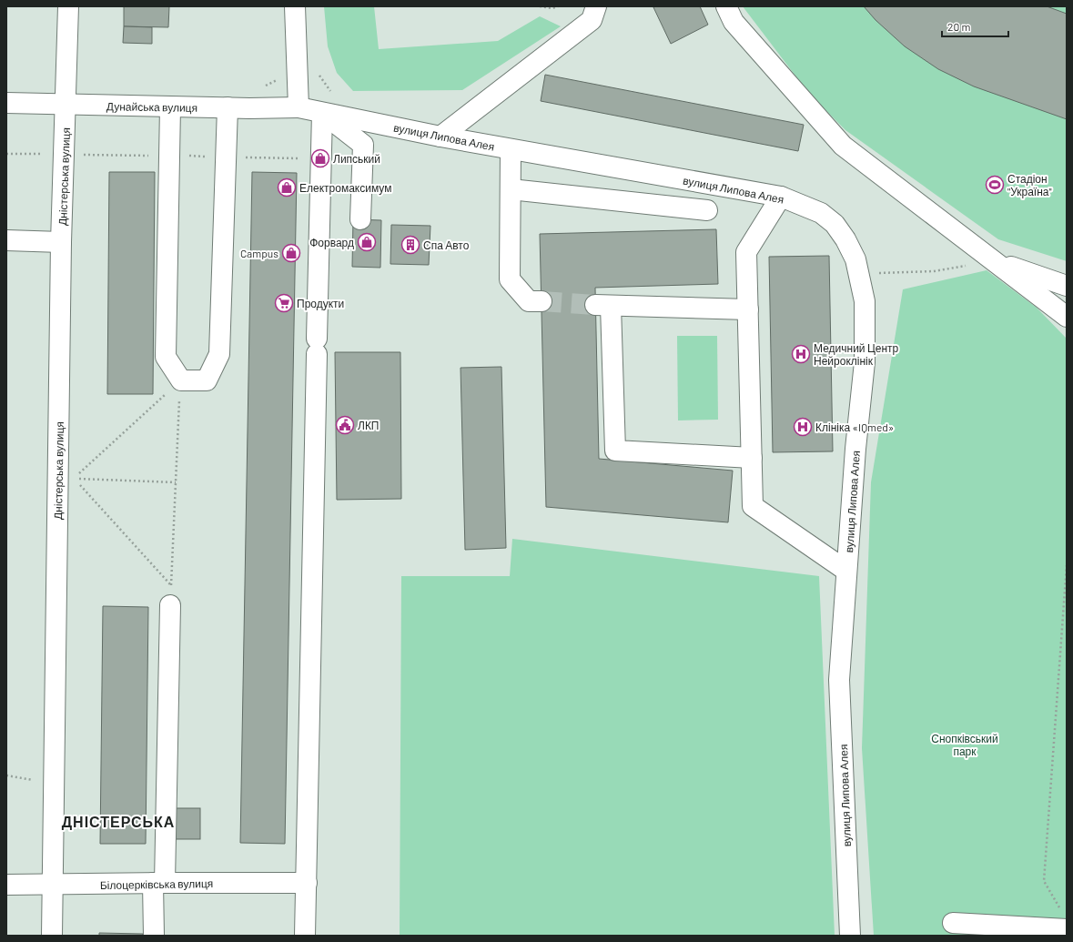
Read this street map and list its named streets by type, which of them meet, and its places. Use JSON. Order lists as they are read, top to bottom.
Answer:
{
  "streets": {
    "street": [
      "Дунайська вулиця",
      "вулиця Липова Алея",
      "Дністерська вулиця",
      "Білоцерківська вулиця"
    ]
  },
  "crossings": [
    ["Дунайська вулиця", "вулиця Липова Алея"],
    ["Дунайська вулиця", "Дністерська вулиця"],
    ["Дністерська вулиця", "Білоцерківська вулиця"]
  ],
  "districts": ["ДНІСТЕРСЬКА"],
  "parks": ["Снопківський парк"],
  "places": {
    "shop": [
      "Липський",
      "Електромаксимум",
      "Форвард",
      "Campus"
    ],
    "sports": ["Стадіон \"Україна\""],
    "building": ["Спа Авто"],
    "supermarket": ["Продукти"],
    "hospital": ["Медичний Центр Нейроклінік", "Клініка «IQmed»"],
    "public building": ["ЛКП"]
  },
  "scale_bar": "20 m"
}
